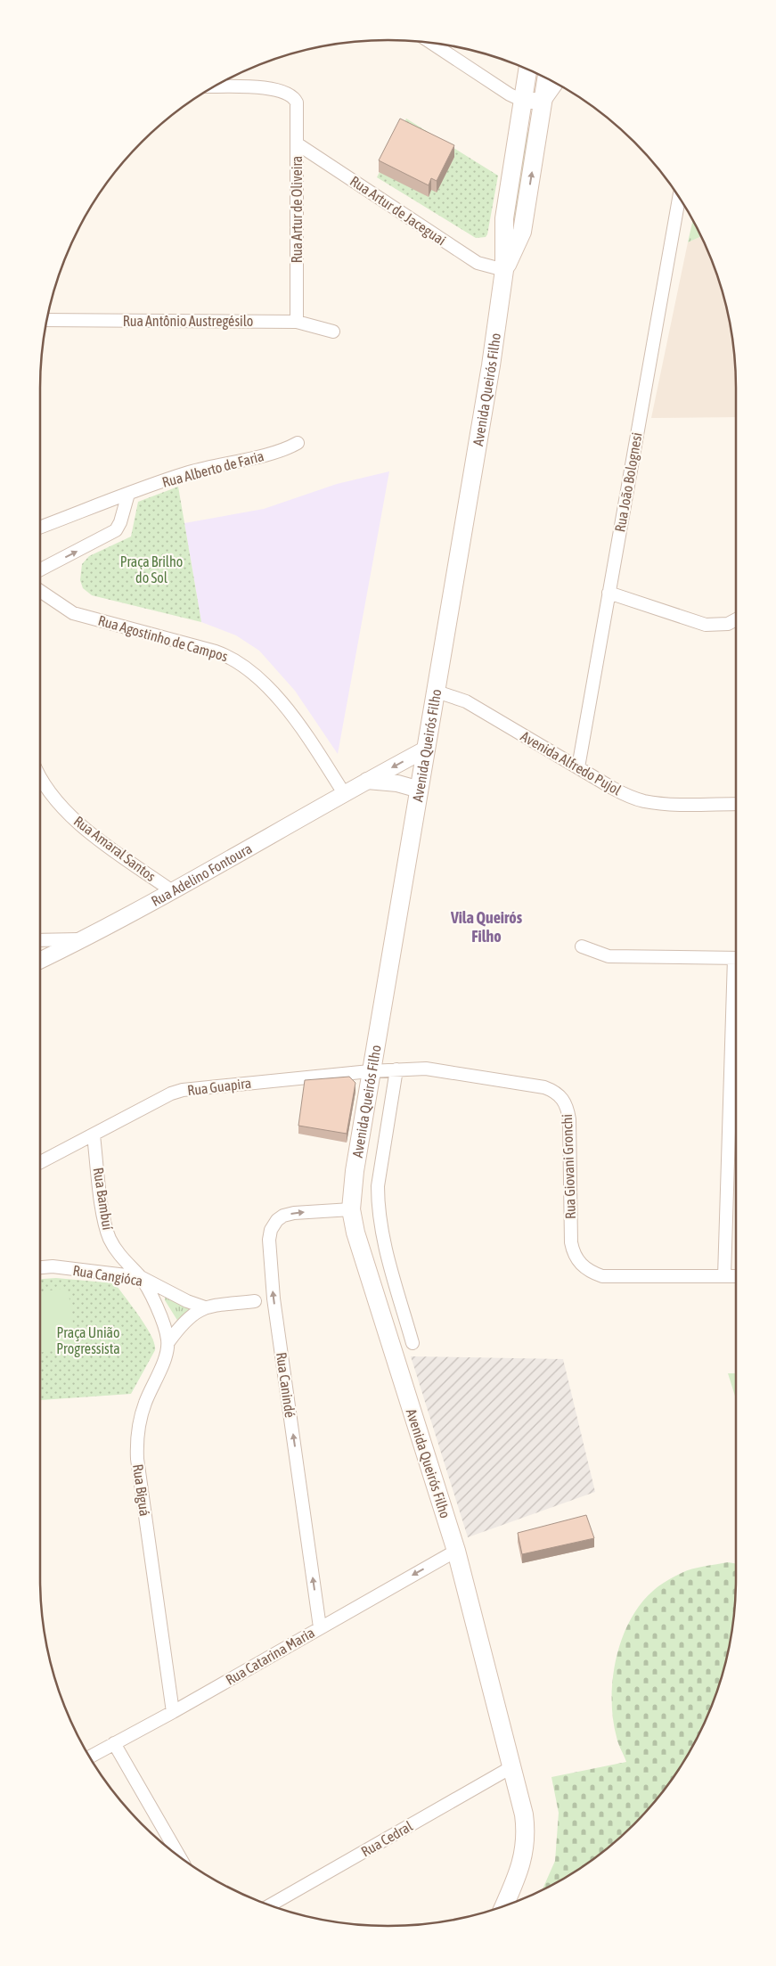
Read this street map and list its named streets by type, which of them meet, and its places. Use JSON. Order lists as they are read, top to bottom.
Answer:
{
  "streets": {
    "main road": ["Avenida Queirós Filho"],
    "street": [
      "Rua Artur de Oliveira",
      "Rua Artur de Jaceguai",
      "Rua Antônio Austregésilo",
      "Rua Alberto de Faria",
      "Rua João Bolognesi",
      "Rua Agostinho de Campos",
      "Avenida Alfredo Pujol",
      "Rua Amaral Santos",
      "Rua Adelino Fontoura",
      "Rua Guapira",
      "Rua Giovani Gronchi",
      "Rua Bambuí",
      "Rua Cangióca",
      "Rua Canindé",
      "Rua Biguá",
      "Rua Catarina Maria",
      "Rua Cedral"
    ]
  },
  "crossings": [
    ["Rua Artur de Oliveira", "Rua Artur de Jaceguai"],
    ["Rua Artur de Oliveira", "Rua Antônio Austregésilo"],
    ["Rua Artur de Jaceguai", "Avenida Queirós Filho"],
    ["Avenida Queirós Filho", "Avenida Alfredo Pujol"],
    ["Avenida Queirós Filho", "Rua Adelino Fontoura"],
    ["Avenida Queirós Filho", "Rua Guapira"],
    ["Avenida Queirós Filho", "Rua Giovani Gronchi"],
    ["Avenida Queirós Filho", "Rua Canindé"],
    ["Avenida Queirós Filho", "Rua Catarina Maria"],
    ["Avenida Queirós Filho", "Rua Cedral"],
    ["Rua João Bolognesi", "Avenida Alfredo Pujol"],
    ["Rua Agostinho de Campos", "Rua Adelino Fontoura"],
    ["Rua Amaral Santos", "Rua Adelino Fontoura"],
    ["Rua Guapira", "Rua Giovani Gronchi"],
    ["Rua Guapira", "Rua Bambuí"],
    ["Rua Bambuí", "Rua Cangióca"],
    ["Rua Bambuí", "Rua Biguá"],
    ["Rua Cangióca", "Rua Biguá"],
    ["Rua Canindé", "Rua Catarina Maria"],
    ["Rua Biguá", "Rua Catarina Maria"]
  ],
  "one_way": ["Rua Canindé", "Rua Catarina Maria"],
  "districts": ["Vila Queirós Filho"],
  "parks": ["Praça Brilho do Sol", "Praça União Progressista"]
}
